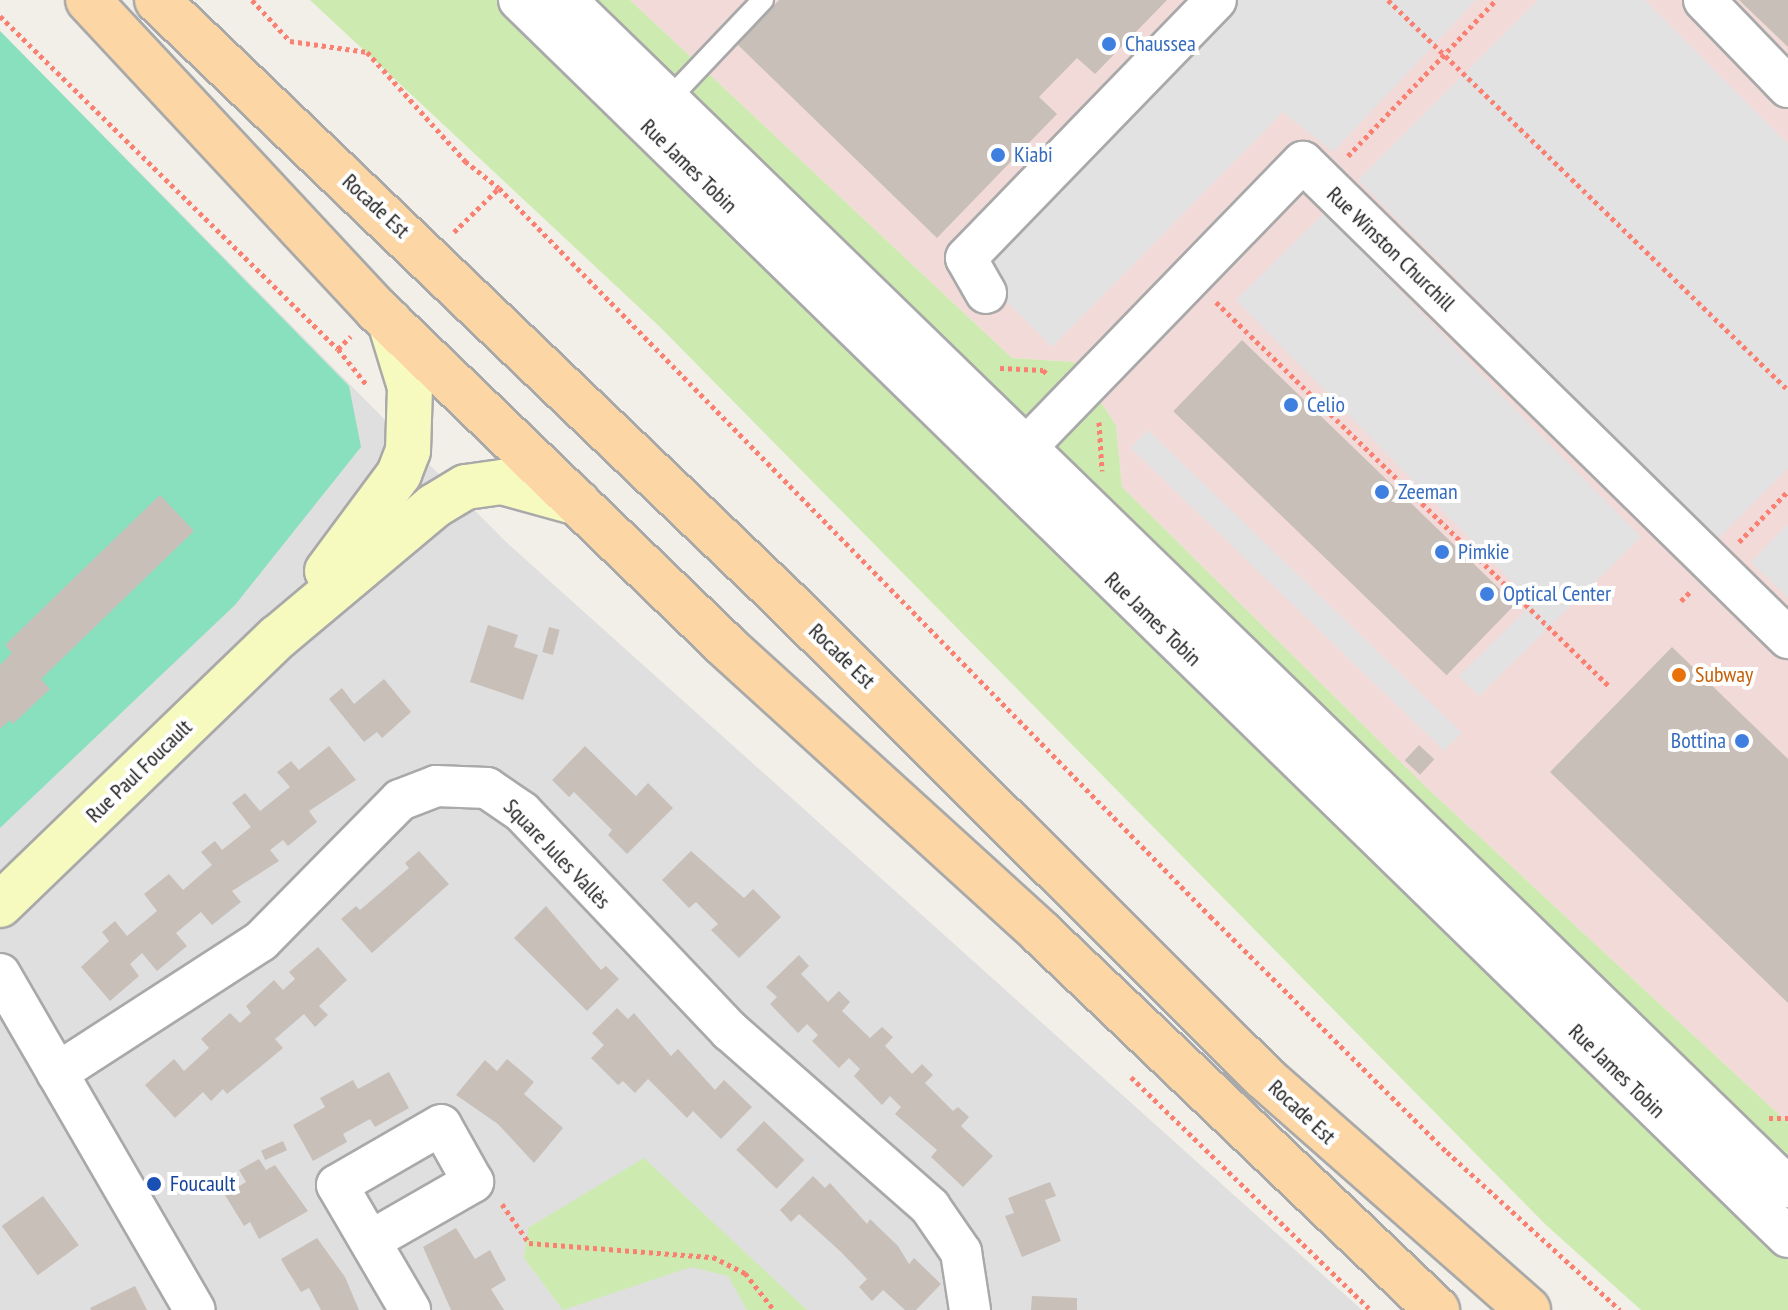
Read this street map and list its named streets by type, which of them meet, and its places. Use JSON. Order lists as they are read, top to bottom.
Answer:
{
  "streets": {
    "main road": ["Rocade Est"],
    "street": [
      "Rue James Tobin",
      "Rue Winston Churchill",
      "Rue Paul Foucault",
      "Square Jules Vallès"
    ]
  },
  "crossings": [
    ["Rue James Tobin", "Rue Winston Churchill"]
  ],
  "places": [
    "Chaussea",
    "Kiabi",
    "Celio",
    "Zeeman",
    "Pimkie",
    "Optical Center",
    "Subway",
    "Bottina",
    "Foucault"
  ]
}
